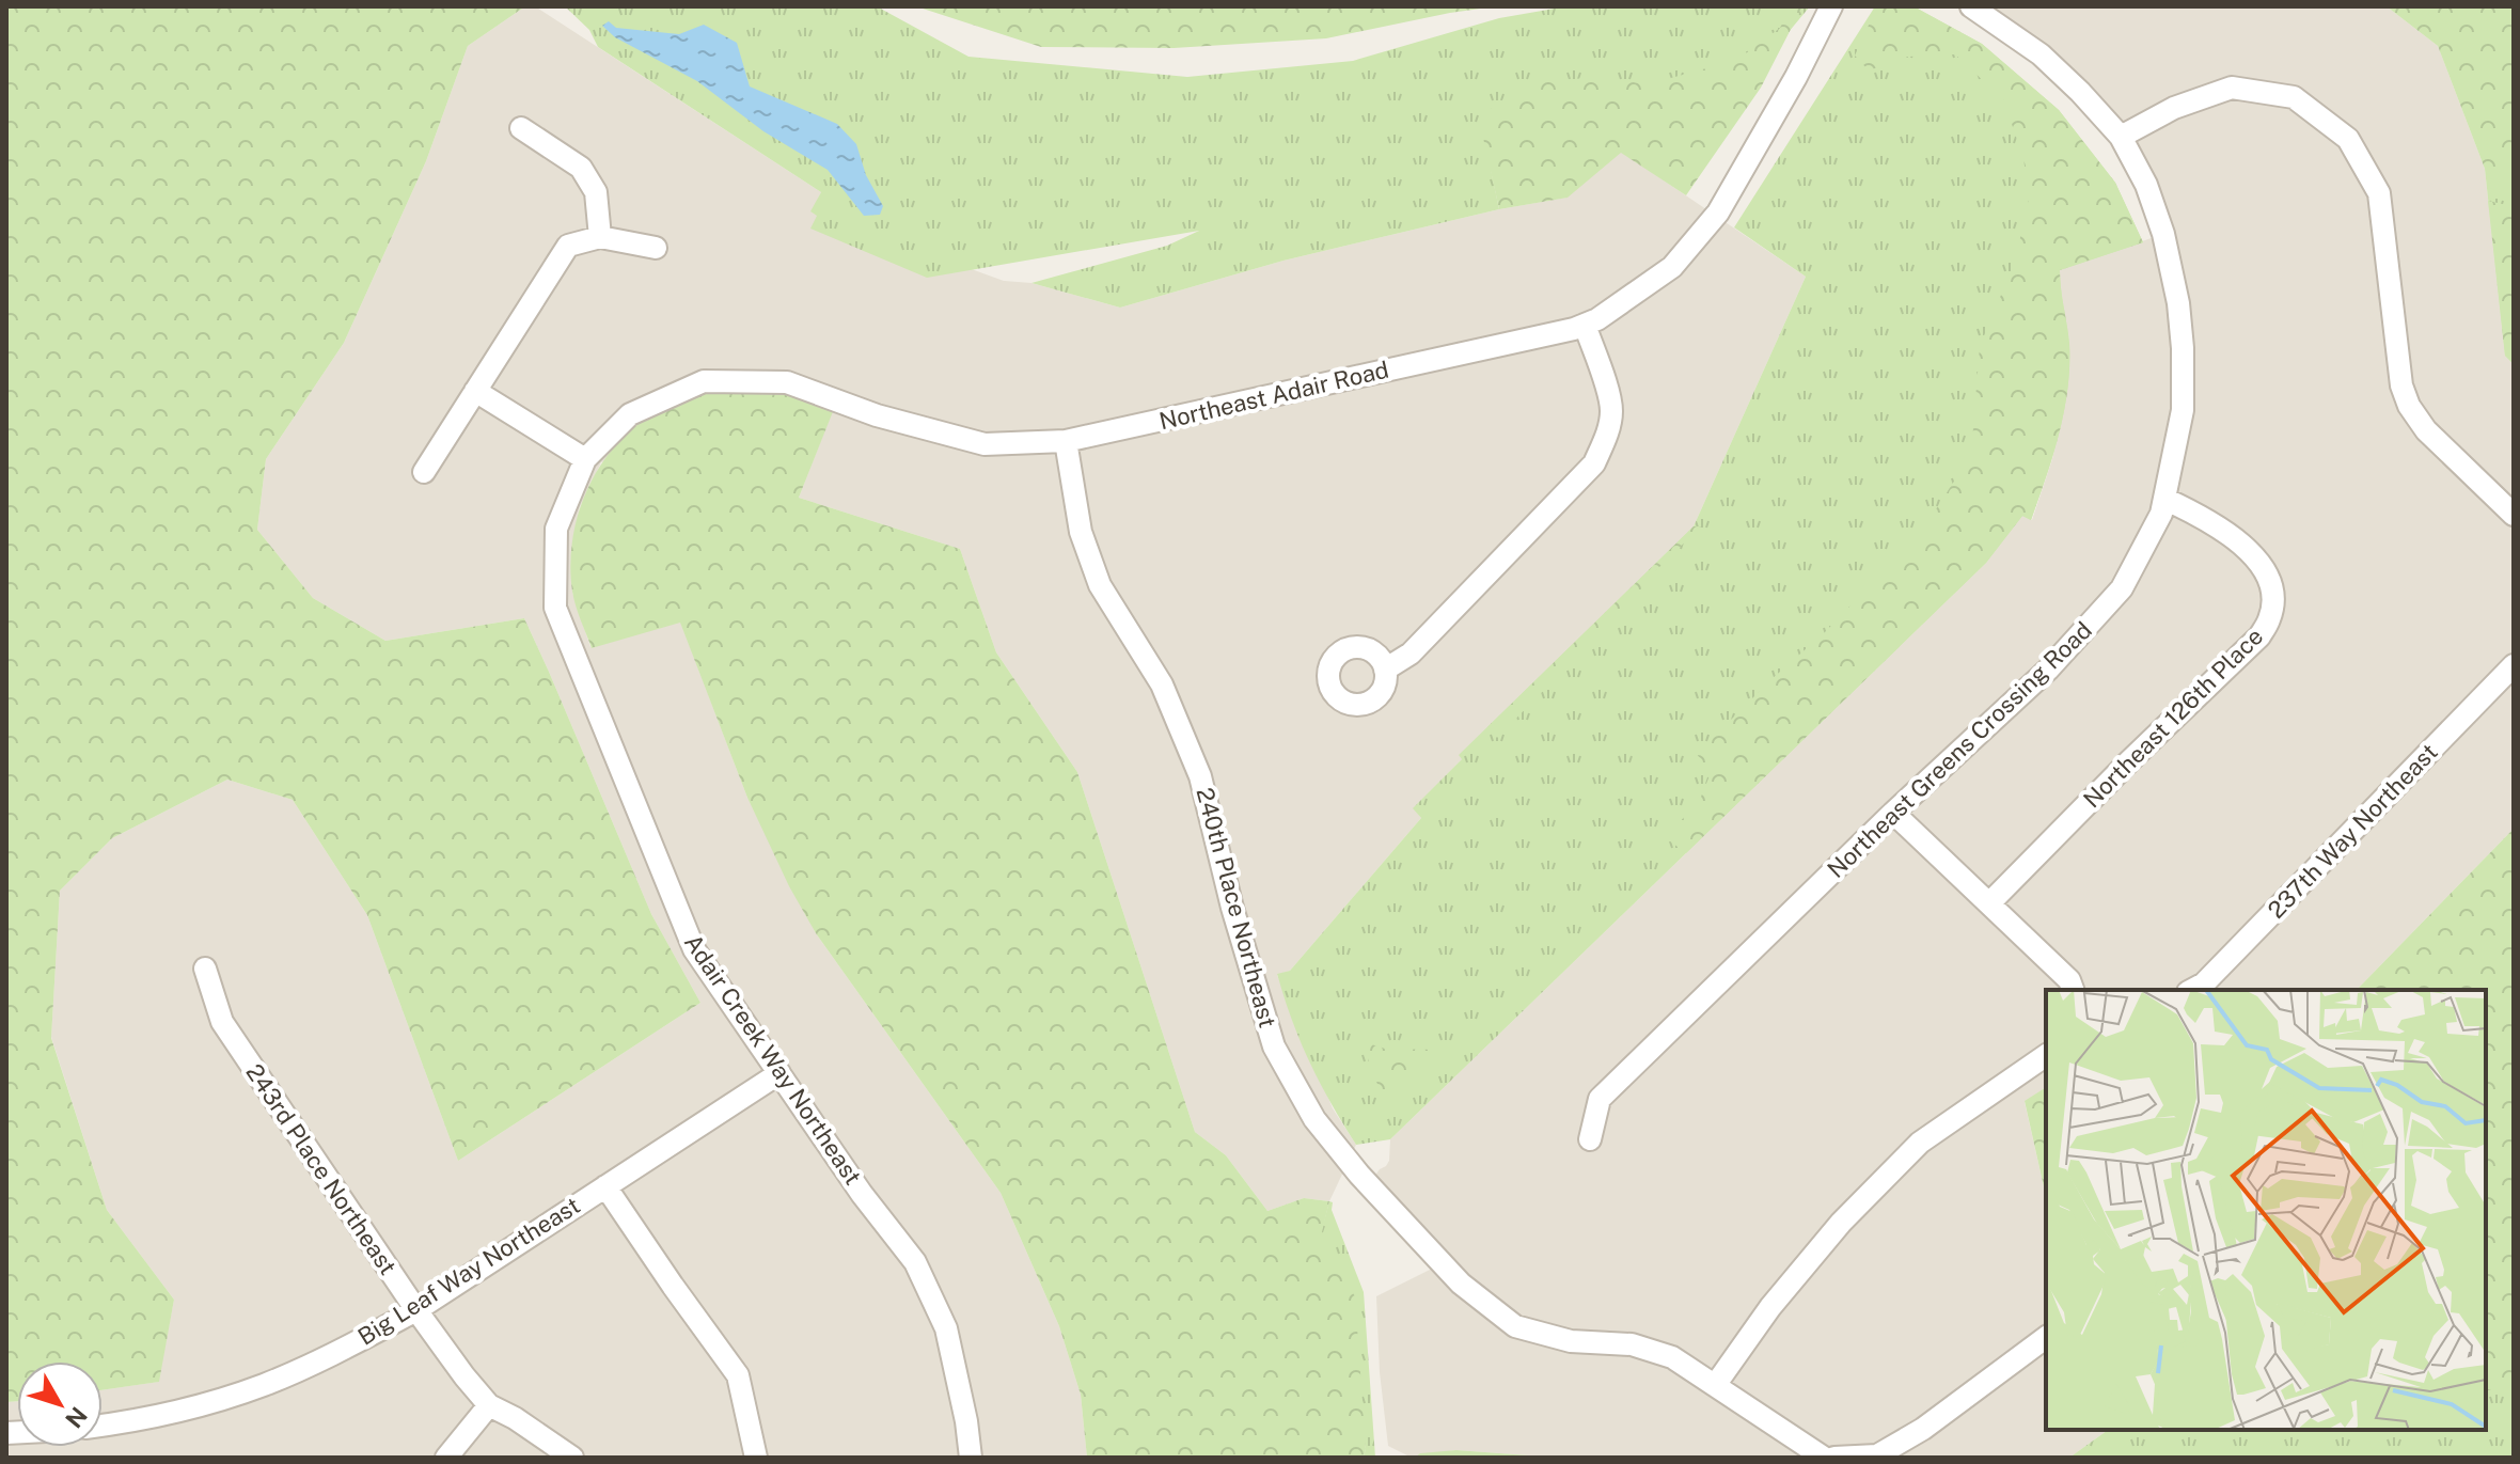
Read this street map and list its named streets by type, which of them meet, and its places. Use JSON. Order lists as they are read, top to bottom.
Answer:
{
  "streets": {
    "street": [
      "Northeast Adair Road",
      "Northeast 126th Place",
      "Northeast Greens Crossing Road",
      "237th Way Northeast",
      "240th Place Northeast",
      "Adair Creek Way Northeast",
      "243rd Place Northeast",
      "Big Leaf Way Northeast"
    ]
  },
  "crossings": [
    ["Northeast Adair Road", "240th Place Northeast"],
    ["Northeast Adair Road", "Adair Creek Way Northeast"],
    ["Northeast 126th Place", "Northeast Greens Crossing Road"],
    ["Adair Creek Way Northeast", "Big Leaf Way Northeast"],
    ["243rd Place Northeast", "Big Leaf Way Northeast"]
  ],
  "north": "bottom right"
}
